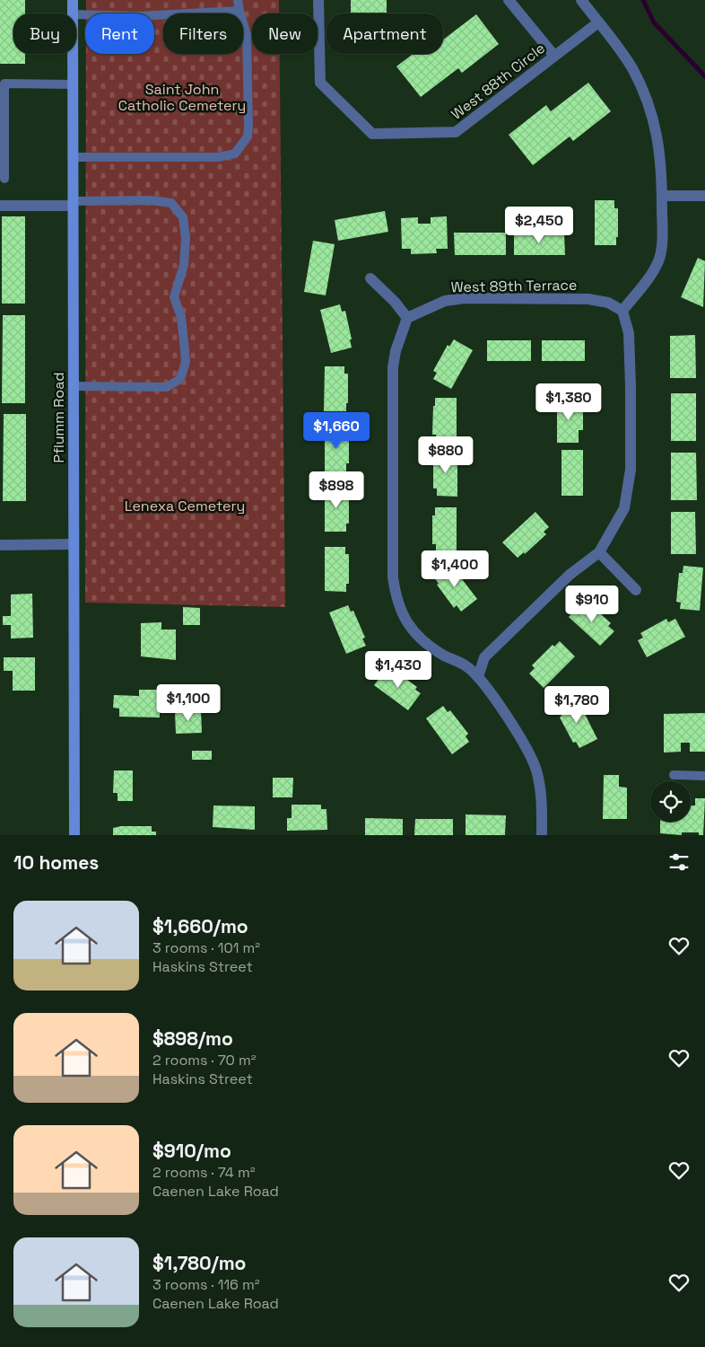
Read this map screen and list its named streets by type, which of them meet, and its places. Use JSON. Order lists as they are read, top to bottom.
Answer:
{
  "streets": {
    "main road": ["Pflumm Road"],
    "street": ["West 88th Circle", "West 89th Terrace"]
  },
  "parks": ["Saint John Catholic Cemetery", "Lenexa Cemetery"],
  "page": {
    "chip": [
      "Buy",
      "Rent",
      "Filters",
      "New",
      "Apartment"
    ],
    "price": [
      "$2,450",
      "$1,380",
      "$1,660",
      "$880",
      "$898",
      "$1,400",
      "$910",
      "$1,430",
      "$1,100",
      "$1,780"
    ],
    "heading": "10 homes",
    "list": [
      {
        "name": "$1,660/mo",
        "note": "3 rooms · 101 m² · Haskins Street"
      },
      {
        "name": "$898/mo",
        "note": "2 rooms · 70 m² · Haskins Street"
      },
      {
        "name": "$910/mo",
        "note": "2 rooms · 74 m² · Caenen Lake Road"
      },
      {
        "name": "$1,780/mo",
        "note": "3 rooms · 116 m² · Caenen Lake Road"
      }
    ]
  }
}
